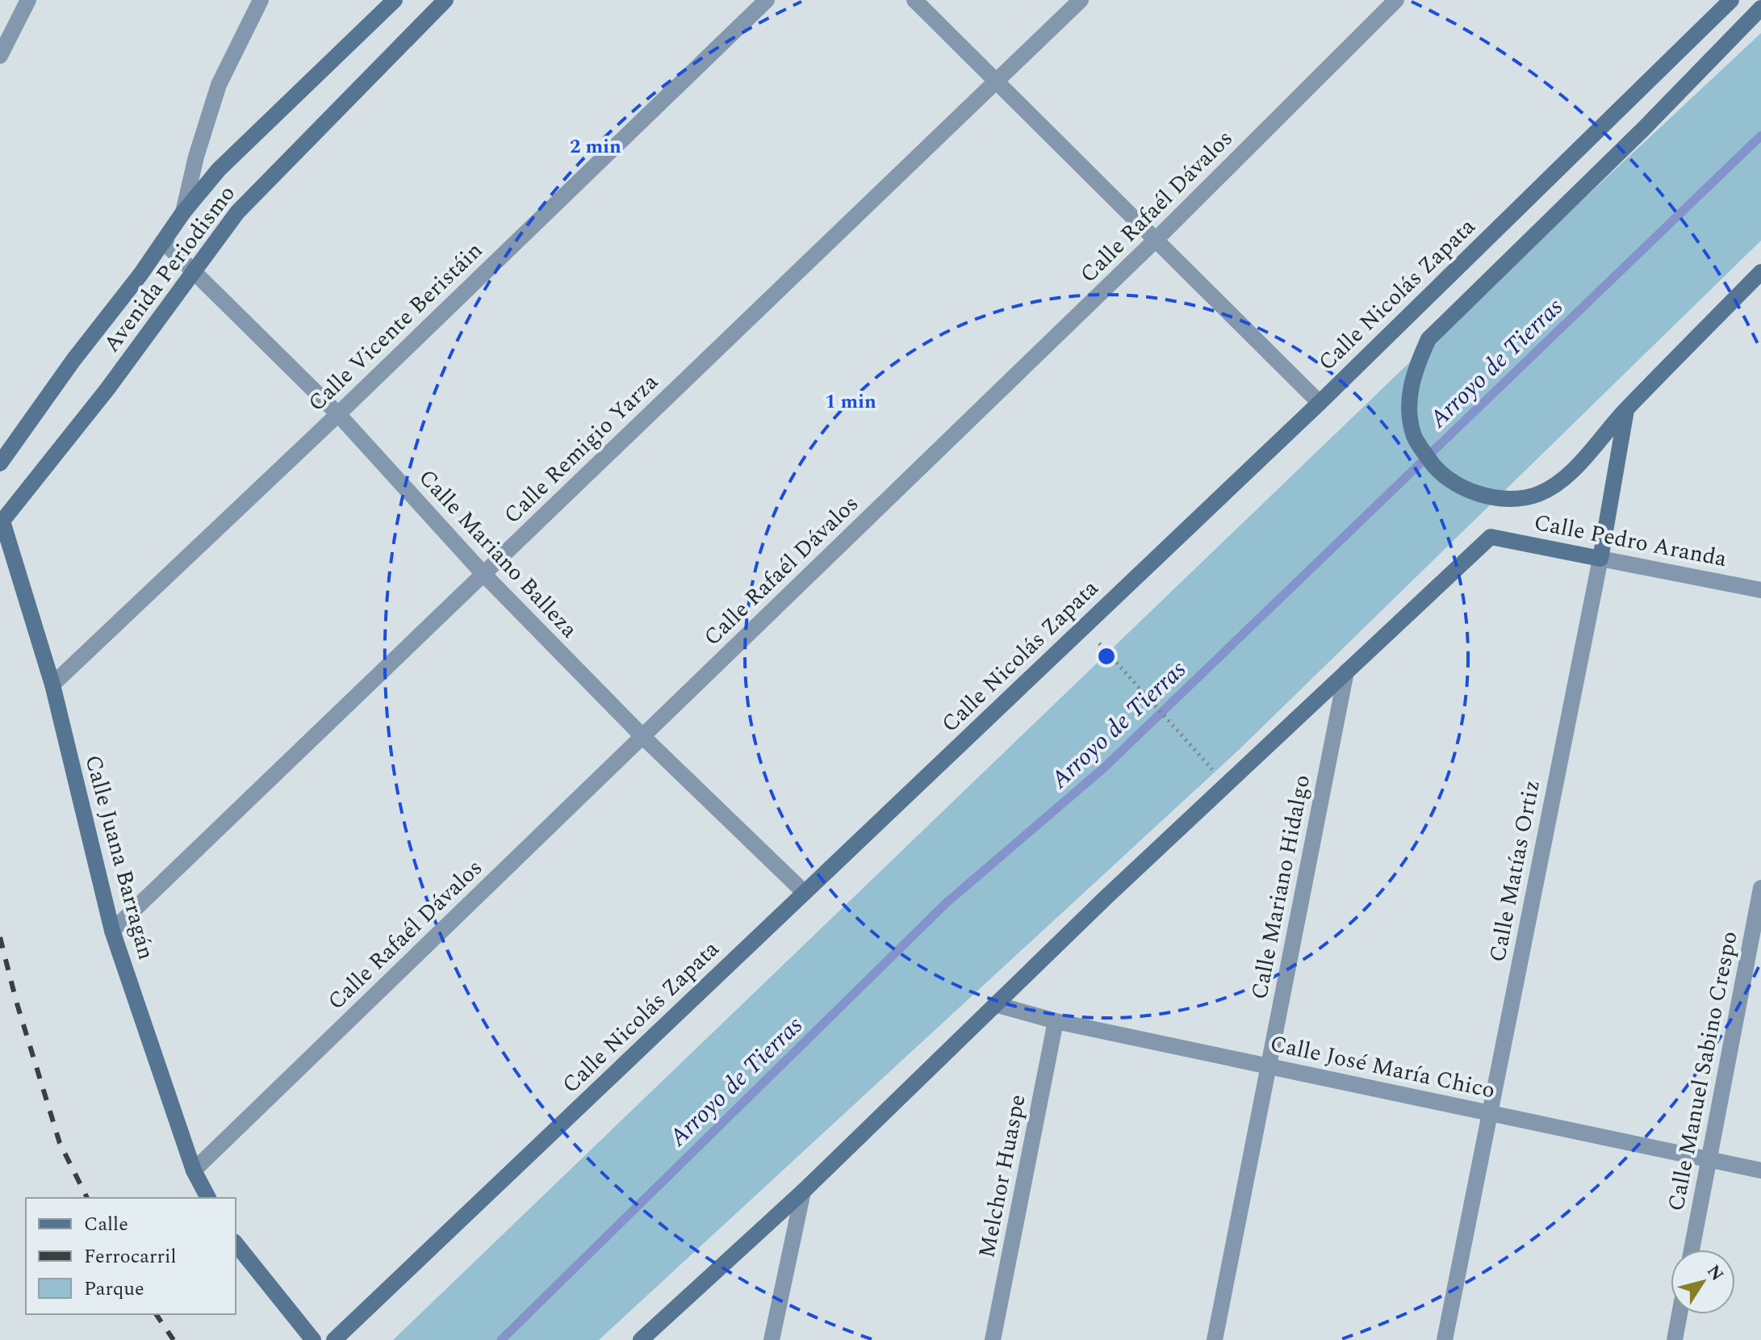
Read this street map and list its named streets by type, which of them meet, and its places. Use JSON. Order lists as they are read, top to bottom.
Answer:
{
  "streets": {
    "street": [
      "Calle Rafaél Dávalos",
      "Avenida Periodismo",
      "Calle Nicolás Zapata",
      "Calle Vicente Beristáin",
      "Calle Remigio Yarza",
      "Calle Pedro Aranda",
      "Calle Mariano Balleza",
      "Calle Juana Barragán",
      "Calle Matías Ortiz",
      "Calle Mariano Hidalgo",
      "Calle José María Chico",
      "Calle Manuel Sabino Crespo",
      "Melchor Huaspe"
    ]
  },
  "crossings": [
    ["Calle Rafaél Dávalos", "Calle Mariano Balleza"],
    ["Calle Rafaél Dávalos", "Calle Juana Barragán"],
    ["Avenida Periodismo", "Calle Mariano Balleza"],
    ["Avenida Periodismo", "Calle Juana Barragán"],
    ["Calle Nicolás Zapata", "Calle Mariano Balleza"],
    ["Calle Vicente Beristáin", "Calle Mariano Balleza"],
    ["Calle Vicente Beristáin", "Calle Juana Barragán"],
    ["Calle Remigio Yarza", "Calle Mariano Balleza"],
    ["Calle Remigio Yarza", "Calle Juana Barragán"],
    ["Calle Pedro Aranda", "Calle Matías Ortiz"],
    ["Calle Pedro Aranda", "Calle Mariano Hidalgo"],
    ["Calle Matías Ortiz", "Calle José María Chico"],
    ["Calle Mariano Hidalgo", "Calle José María Chico"],
    ["Calle José María Chico", "Calle Manuel Sabino Crespo"],
    ["Calle José María Chico", "Melchor Huaspe"]
  ],
  "water": ["Arroyo de Tierras"],
  "legend": ["Calle", "Ferrocarril", "Parque"],
  "north": "top right",
  "rings": ["2 min", "1 min"]
}
